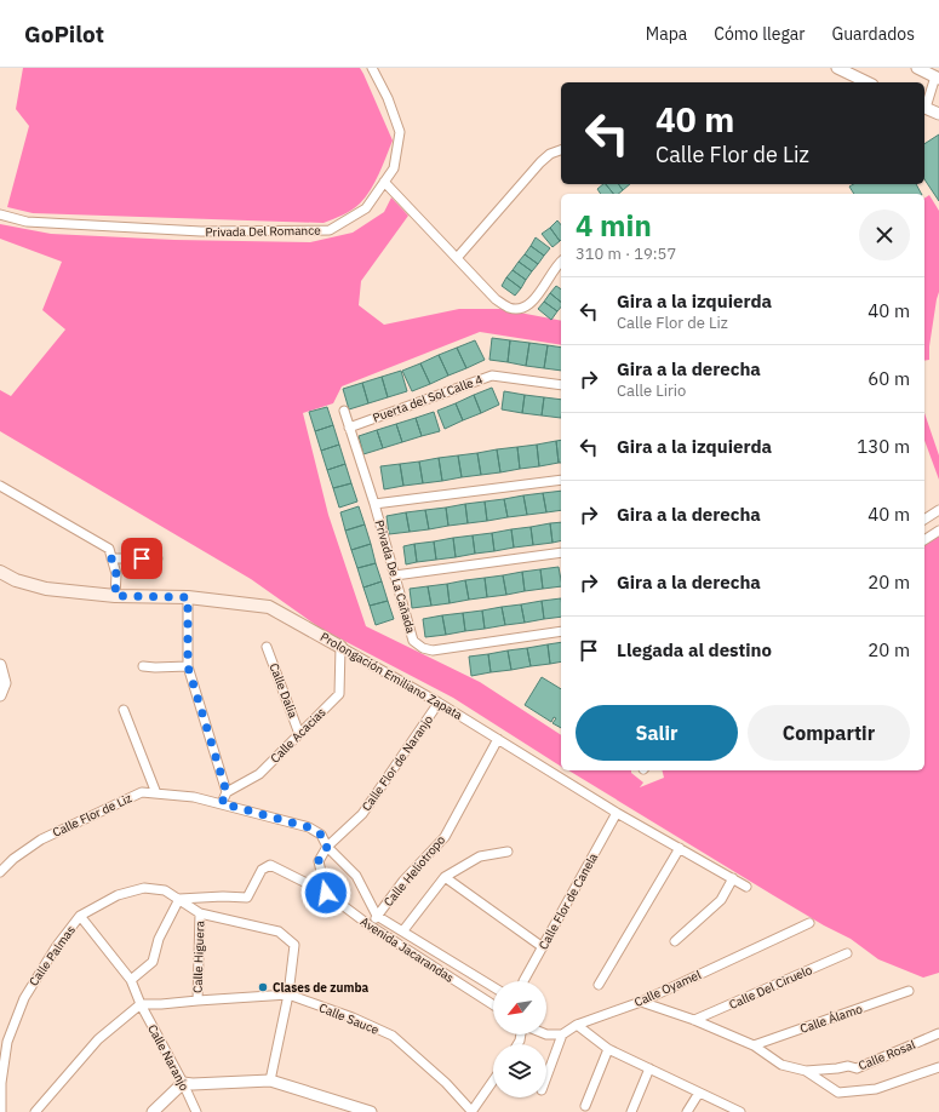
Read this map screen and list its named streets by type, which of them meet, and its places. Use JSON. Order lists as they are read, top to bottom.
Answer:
{
  "streets": {
    "main road": ["Prolongación Emiliano Zapata"],
    "street": [
      "Privada Del Romance",
      "Puerta del Sol Calle 4",
      "Privada De La Cañada",
      "Calle Dalia",
      "Calle Acacias",
      "Calle Flor de Naranjo",
      "Calle Flor de Liz",
      "Calle Heliotropo",
      "Calle Flor de Canela",
      "Avenida Jacarandas",
      "Calle Palmas",
      "Calle Higuera",
      "Calle Del Ciruelo",
      "Calle Oyamel",
      "Calle Sauce",
      "Calle Álamo",
      "Calle Rosal",
      "Calle Naranjo"
    ]
  },
  "crossings": [
    ["Puerta del Sol Calle 4", "Privada De La Cañada"],
    ["Prolongación Emiliano Zapata", "Calle Acacias"],
    ["Prolongación Emiliano Zapata", "Calle Flor de Naranjo"],
    ["Prolongación Emiliano Zapata", "Calle Heliotropo"],
    ["Prolongación Emiliano Zapata", "Calle Flor de Canela"],
    ["Calle Dalia", "Calle Acacias"],
    ["Calle Flor de Naranjo", "Calle Flor de Liz"],
    ["Calle Flor de Naranjo", "Avenida Jacarandas"],
    ["Calle Flor de Liz", "Avenida Jacarandas"],
    ["Calle Heliotropo", "Avenida Jacarandas"],
    ["Avenida Jacarandas", "Calle Palmas"],
    ["Calle Palmas", "Calle Naranjo"],
    ["Calle Higuera", "Calle Sauce"],
    ["Calle Sauce", "Calle Naranjo"]
  ],
  "places": ["Clases de zumba"],
  "north": "bottom left",
  "page": {
    "header": "GoPilot",
    "nav": ["Mapa", "Cómo llegar", "Guardados"],
    "turn": ["40 m", "Calle Flor de Liz"],
    "heading": ["4 min", "310 m · 19:57"],
    "list": [
      {
        "name": "Gira a la izquierda",
        "note": "Calle Flor de Liz",
        "value": "40 m"
      },
      {
        "name": "Gira a la derecha",
        "note": "Calle Lirio",
        "value": "60 m"
      },
      {
        "name": "Gira a la izquierda",
        "value": "130 m"
      },
      {
        "name": "Gira a la derecha",
        "value": "40 m"
      },
      {
        "name": "Gira a la derecha",
        "value": "20 m"
      },
      {
        "name": "Llegada al destino",
        "value": "20 m"
      }
    ],
    "buttons": ["Salir", "Compartir"]
  }
}
